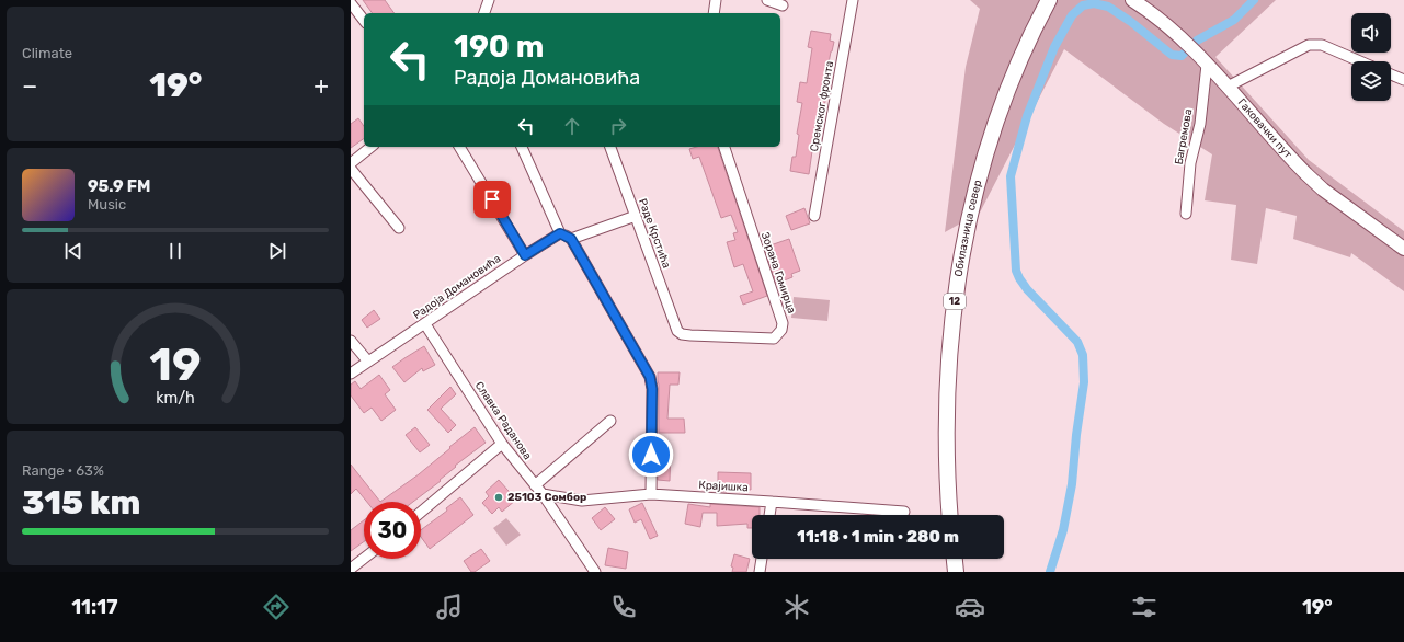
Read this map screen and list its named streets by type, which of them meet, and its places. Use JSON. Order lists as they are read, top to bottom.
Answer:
{
  "streets": {
    "main road": ["Обилазница север", "12"],
    "street": [
      "Сремског фронта",
      "Гаковачки пут",
      "Багремова",
      "Раде Крстића",
      "Зорана Гомирца",
      "Радоја Домановића",
      "Славка Раданова",
      "Крајишка"
    ]
  },
  "crossings": [
    ["Гаковачки пут", "Багремова"],
    ["Раде Крстића", "Зорана Гомирца"],
    ["Радоја Домановића", "Славка Раданова"],
    ["Славка Раданова", "Крајишка"]
  ],
  "places": ["25103 Сомбор"],
  "page": {
    "tile": [
      "Climate",
      ["Range · 63%", "315 km"]
    ],
    "turn": ["190 m", "Радоја Домановића"],
    "heat": ["−", "19°", "+"],
    "song": ["95.9 FM", "Music"],
    "limit": "30",
    "trip": "11:18 · 1 min · 280 m",
    "tabs": ["11:17", "19°"],
    "gauge": ["19", "km/h"]
  }
}
